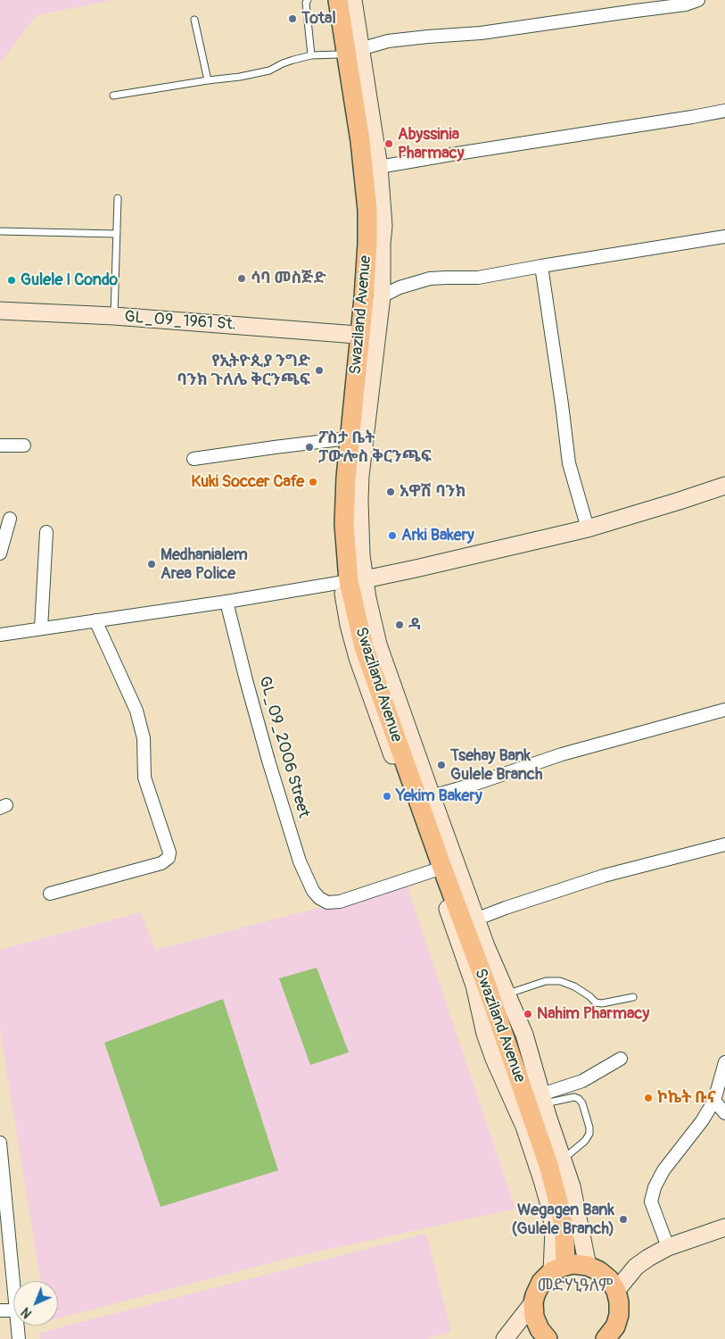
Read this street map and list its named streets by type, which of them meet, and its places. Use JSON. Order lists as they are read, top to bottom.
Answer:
{
  "streets": {
    "main road": ["Swaziland Avenue", "GL_09_1961 St."],
    "street": ["GL_09_2006 Street"]
  },
  "crossings": [
    ["Swaziland Avenue", "GL_09_1961 St."]
  ],
  "districts": ["መድሃኒዓለም"],
  "places": [
    "Total",
    "Abyssinia Pharmacy",
    "ሳባ መስጅድ",
    "Gulele I Condo",
    "የኢትዮጲያ ንግድ ባንክ ጉለሌ ቅርንጫፍ",
    "ፖስታ ቤት ፓውሎስ ቅርንጫፍ",
    "Kuki Soccer Cafe",
    "አዋሽ ባንክ",
    "Arki Bakery",
    "Medhanialem Area Police",
    "ዳ",
    "Tsehay Bank Gulele Branch",
    "Yekim Bakery",
    "Nahim Pharmacy",
    "ኮኬት ቡና",
    "Wegagen Bank (Gulele Branch)"
  ],
  "north": "bottom left"
}
